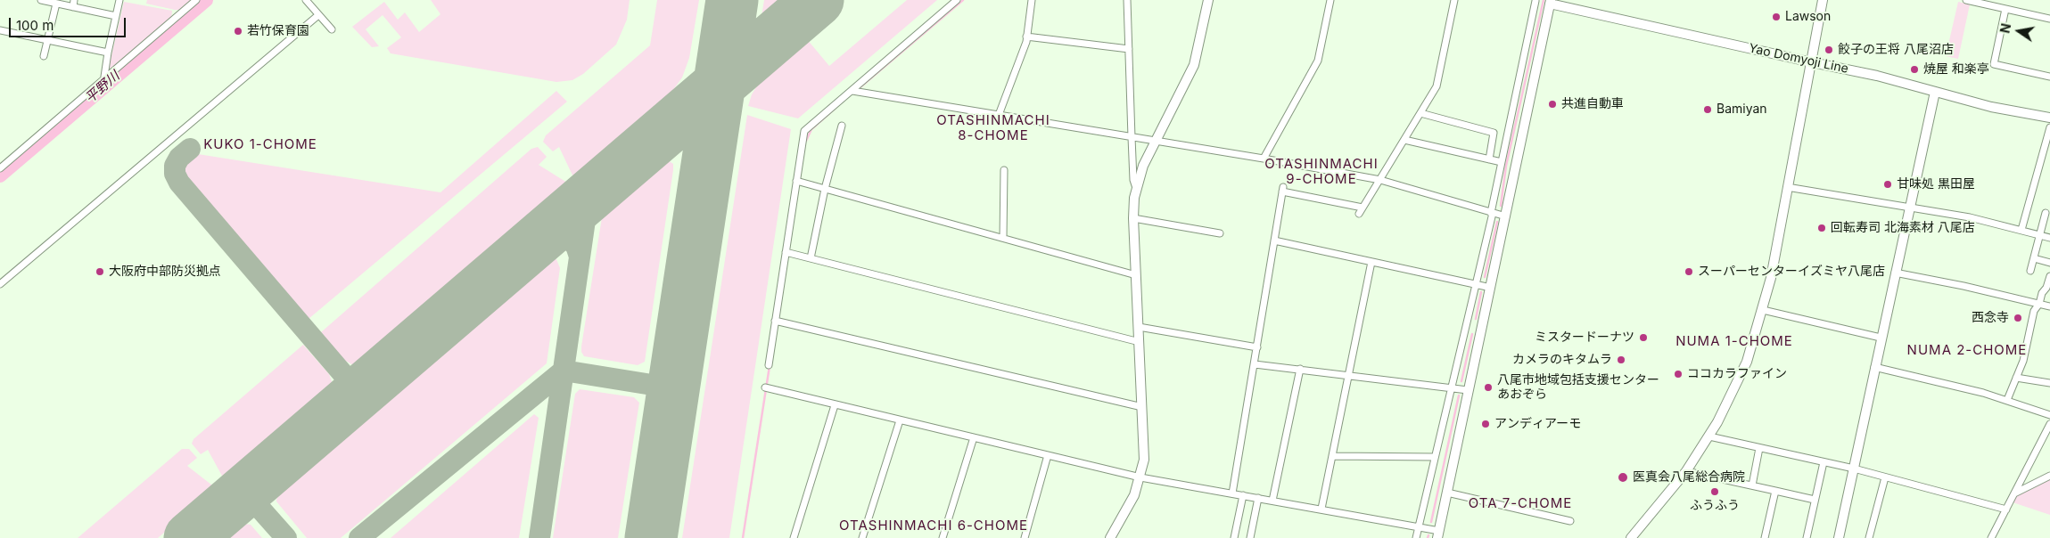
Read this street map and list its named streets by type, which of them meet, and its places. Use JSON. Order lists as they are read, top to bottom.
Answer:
{
  "streets": {
    "street": ["Yao Domyoji Line"]
  },
  "districts": [
    "OTASHINMACHI 8-CHOME",
    "KUKO 1-CHOME",
    "OTASHINMACHI 9-CHOME",
    "NUMA 1-CHOME",
    "NUMA 2-CHOME",
    "OTA 7-CHOME",
    "OTASHINMACHI 6-CHOME"
  ],
  "water": ["平野川"],
  "places": [
    "Lawson",
    "若竹保育園",
    "餃子の王将 八尾沼店",
    "焼屋 和楽亭",
    "共進自動車",
    "Bamiyan",
    "甘味処 黒田屋",
    "回転寿司 北海素材 八尾店",
    "大阪府中部防災拠点",
    "スーパーセンターイズミヤ八尾店",
    "西念寺",
    "ミスタードーナツ",
    "カメラのキタムラ",
    "ココカラファイン",
    "八尾市地域包括支援センター あおぞら",
    "アンディアーモ",
    "医真会八尾総合病院",
    "ふうふう"
  ],
  "scale_bar": "100 m",
  "north": "left"
}
